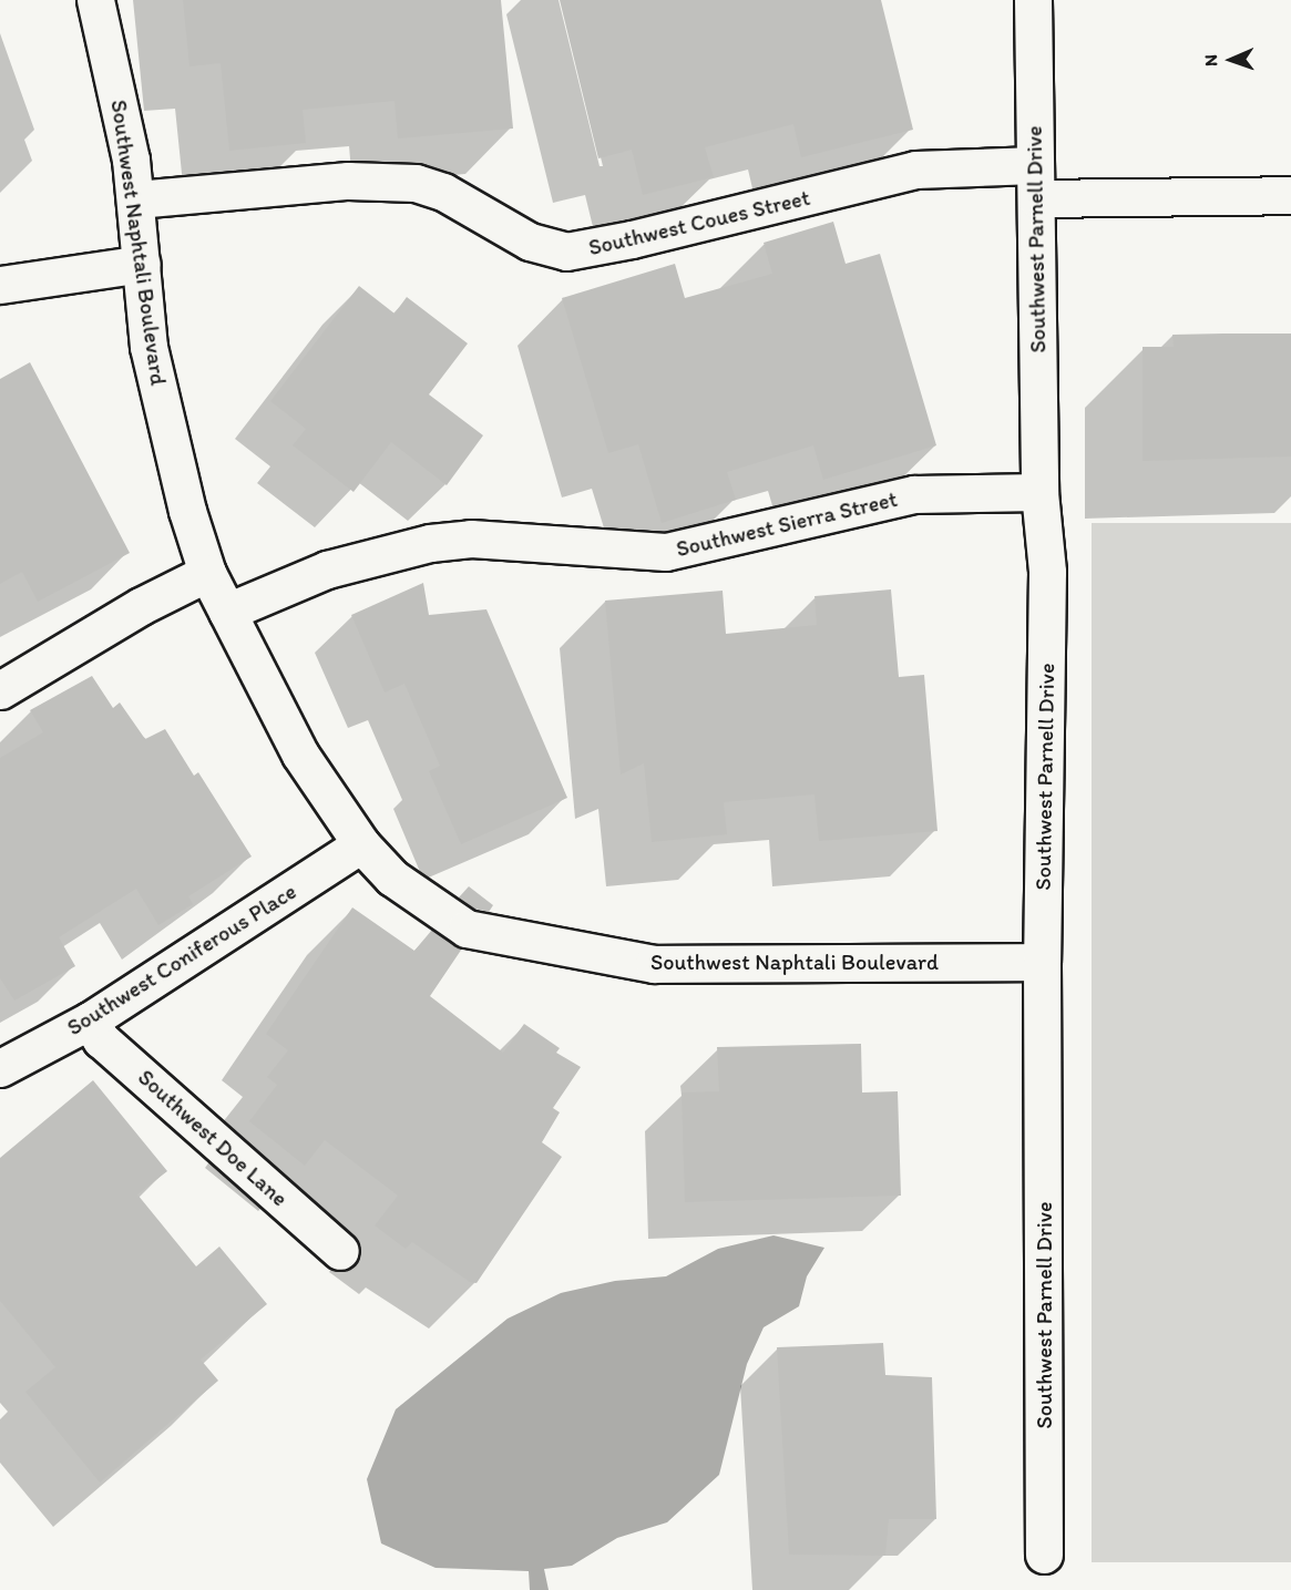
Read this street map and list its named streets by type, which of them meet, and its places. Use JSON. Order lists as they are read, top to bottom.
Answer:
{
  "streets": {
    "street": [
      "Southwest Coues Street",
      "Southwest Parnell Drive",
      "Southwest Naphtali Boulevard",
      "Southwest Sierra Street",
      "Southwest Coniferous Place",
      "Southwest Doe Lane"
    ]
  },
  "crossings": [
    ["Southwest Coues Street", "Southwest Parnell Drive"],
    ["Southwest Coues Street", "Southwest Naphtali Boulevard"],
    ["Southwest Parnell Drive", "Southwest Naphtali Boulevard"],
    ["Southwest Parnell Drive", "Southwest Sierra Street"],
    ["Southwest Naphtali Boulevard", "Southwest Sierra Street"],
    ["Southwest Naphtali Boulevard", "Southwest Coniferous Place"],
    ["Southwest Coniferous Place", "Southwest Doe Lane"]
  ],
  "north": "left"
}
